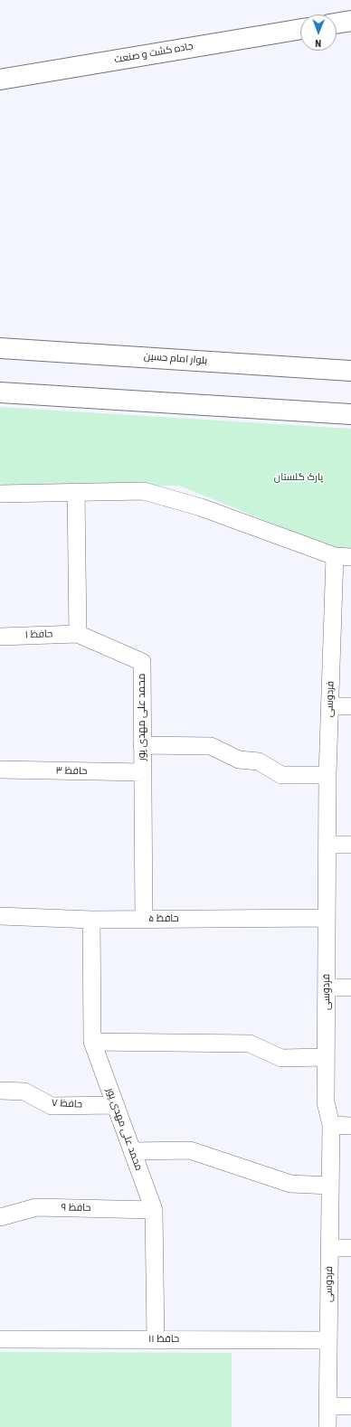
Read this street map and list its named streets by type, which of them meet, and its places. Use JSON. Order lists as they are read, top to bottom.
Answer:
{
  "streets": {
    "main road": ["جاده کشت و صنعت", "بلوار امام حسین"],
    "street": [
      "حافظ ۱",
      "فردوسی",
      "محمد علی مهدی پور",
      "حافظ ۳",
      "حافظ ۵",
      "حافظ ۷",
      "حافظ ۹",
      "حافظ ۱۱"
    ]
  },
  "crossings": [
    ["حافظ ۱", "محمد علی مهدی پور"],
    ["فردوسی", "حافظ ۵"],
    ["فردوسی", "حافظ ۱۱"],
    ["محمد علی مهدی پور", "حافظ ۳"],
    ["محمد علی مهدی پور", "حافظ ۵"],
    ["محمد علی مهدی پور", "حافظ ۷"],
    ["محمد علی مهدی پور", "حافظ ۹"],
    ["محمد علی مهدی پور", "حافظ ۱۱"]
  ],
  "parks": ["پارک گلستان"],
  "north": "bottom"
}
